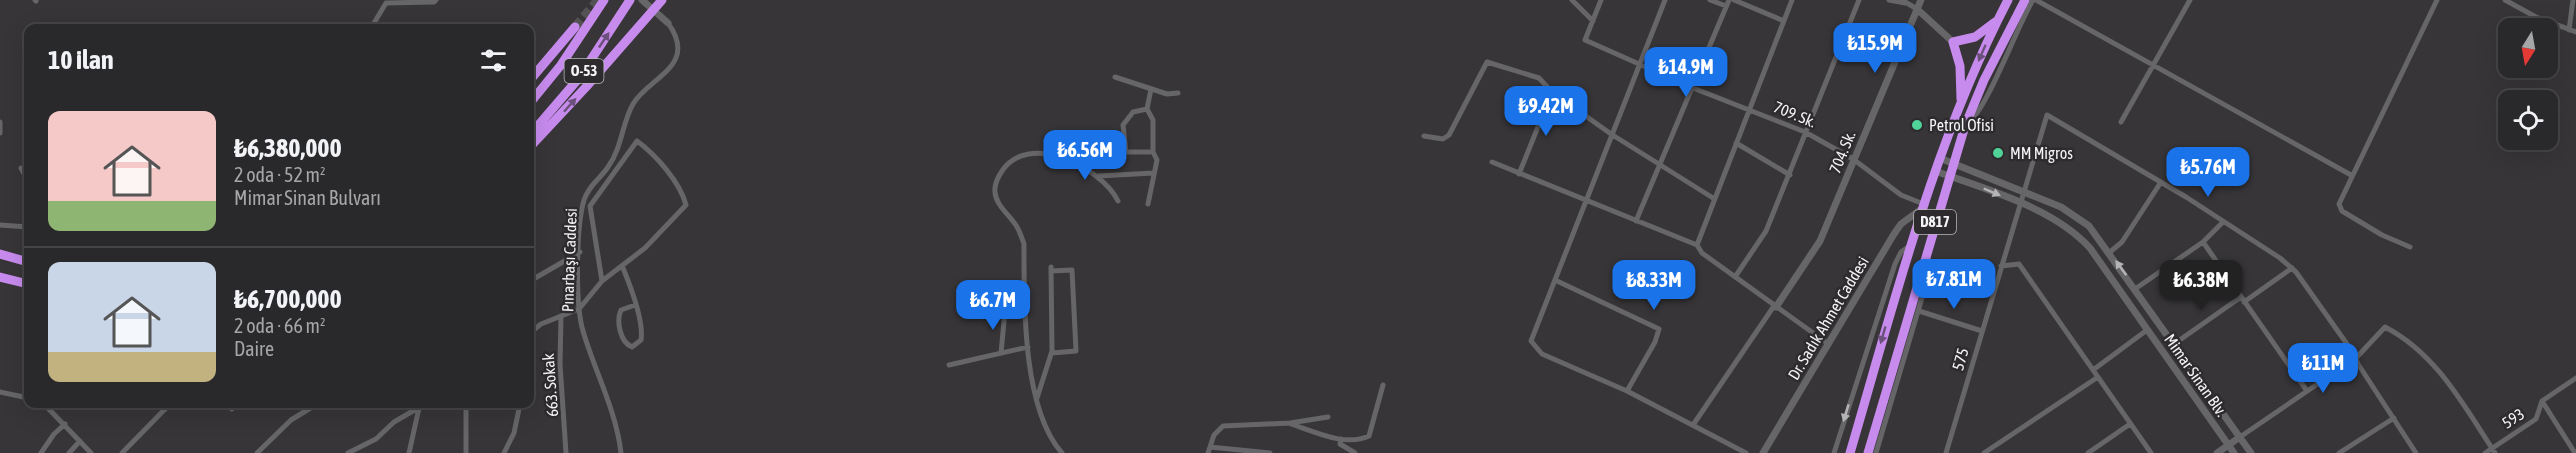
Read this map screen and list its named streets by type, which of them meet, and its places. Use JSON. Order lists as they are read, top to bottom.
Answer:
{
  "streets": {
    "highway": ["O-53", "D817"],
    "street": [
      "709. Sk.",
      "704. Sk.",
      "Pınarbaşı Caddesi",
      "Dr. Sadık Ahmet Caddesi",
      "575",
      "Mimar Sinan Blv.",
      "663. Sokak",
      "593"
    ]
  },
  "crossings": [
    ["709. Sk.", "704. Sk."],
    ["709. Sk.", "D817"],
    ["709. Sk.", "Dr. Sadık Ahmet Caddesi"],
    ["D817", "Dr. Sadık Ahmet Caddesi"],
    ["D817", "Mimar Sinan Blv."],
    ["575", "Mimar Sinan Blv."]
  ],
  "places": ["Petrol Ofisi", "MM Migros"],
  "north": "bottom",
  "page": {
    "price": [
      "₺15.9M",
      "₺14.9M",
      "₺9.42M",
      "₺6.56M",
      "₺5.76M",
      "₺7.81M",
      "₺8.33M",
      "₺6.38M",
      "₺6.7M",
      "₺11M"
    ],
    "heading": "10 ilan",
    "list": [
      {
        "name": "₺6,380,000",
        "note": "2 oda · 52 m² · Mimar Sinan Bulvarı"
      },
      {
        "name": "₺6,700,000",
        "note": "2 oda · 66 m² · Daire"
      }
    ]
  }
}
